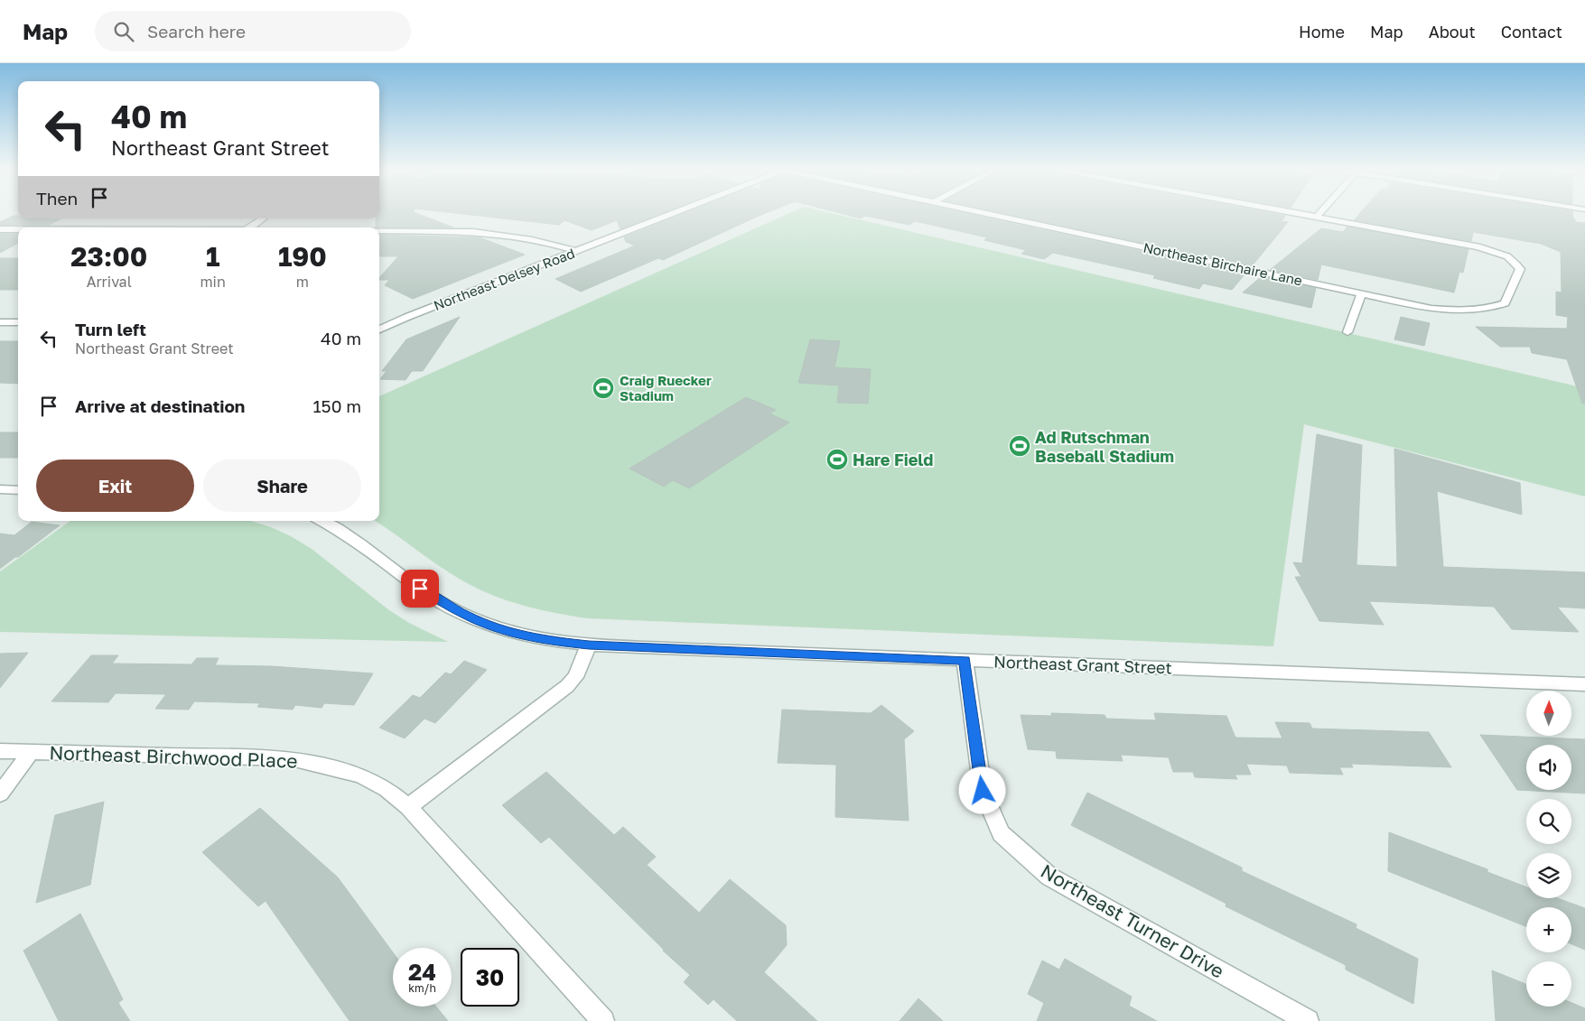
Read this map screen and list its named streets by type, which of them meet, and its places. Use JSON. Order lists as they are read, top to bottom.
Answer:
{
  "streets": {
    "street": [
      "Northeast Birchaire Lane",
      "Northeast Delsey Road",
      "Northeast Grant Street",
      "Northeast Birchwood Place",
      "Northeast Turner Drive"
    ]
  },
  "crossings": [
    ["Northeast Grant Street", "Northeast Turner Drive"]
  ],
  "places": {
    "sports": ["Craig Ruecker Stadium", "Ad Rutschman Baseball Stadium", "Hare Field"]
  },
  "north": "top",
  "page": {
    "header": "Map",
    "search": "Search here",
    "nav": [
      "Home",
      "Map",
      "About",
      "Contact"
    ],
    "turn": ["40 m", "Northeast Grant Street"],
    "then": "Then",
    "eta": [
      "23:00",
      "Arrival",
      "1",
      "min",
      "190",
      "m"
    ],
    "list": [
      {
        "name": "Turn left",
        "note": "Northeast Grant Street",
        "value": "40 m"
      },
      {
        "name": "Arrive at destination",
        "value": "150 m"
      }
    ],
    "buttons": ["Exit", "Share"],
    "map_buttons": ["+", "−"],
    "speed": "24 km/h",
    "limit": "30"
  }
}
